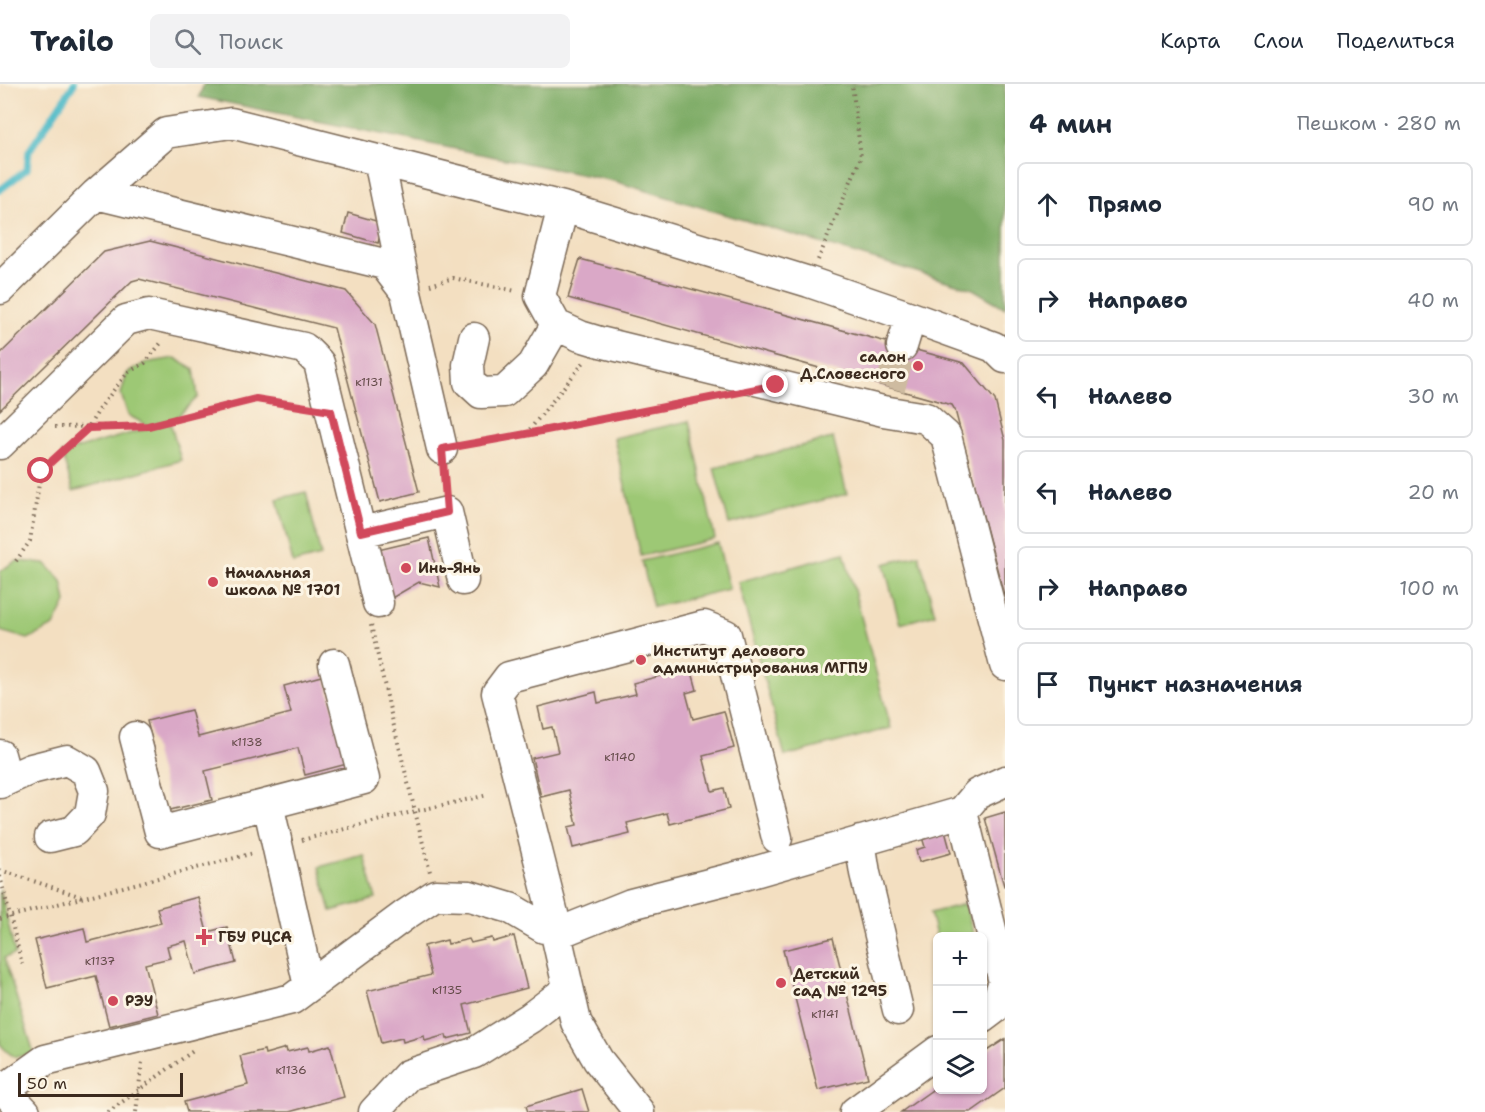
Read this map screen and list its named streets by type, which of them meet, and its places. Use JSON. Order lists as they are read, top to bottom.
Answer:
{
  "places": {
    "other": [
      "салон Д.Словесного",
      "Инь-Янь",
      "Начальная школа № 1701",
      "Институт делового администрирования МГПУ",
      "Детский сад № 1295",
      "РЭУ"
    ],
    "health": ["ГБУ РЦСА"]
  },
  "house_numbers": [
    "к1131",
    "к1138",
    "к1140",
    "к1137",
    "к1135",
    "к1141",
    "к1136"
  ],
  "scale_bar": "50 m",
  "page": {
    "header": "Trailo",
    "search": "Поиск",
    "nav": ["Карта", "Слои", "Поделиться"],
    "heading": ["4 мин", "Пешком · 280 m"],
    "list": [
      ["Прямо", "90 m"],
      ["Направо", "40 m"],
      ["Налево", "30 m"],
      ["Налево", "20 m"],
      ["Направо", "100 m"],
      "Пункт назначения"
    ],
    "map_buttons": ["+", "−"],
    "scale": "50 m"
  }
}
